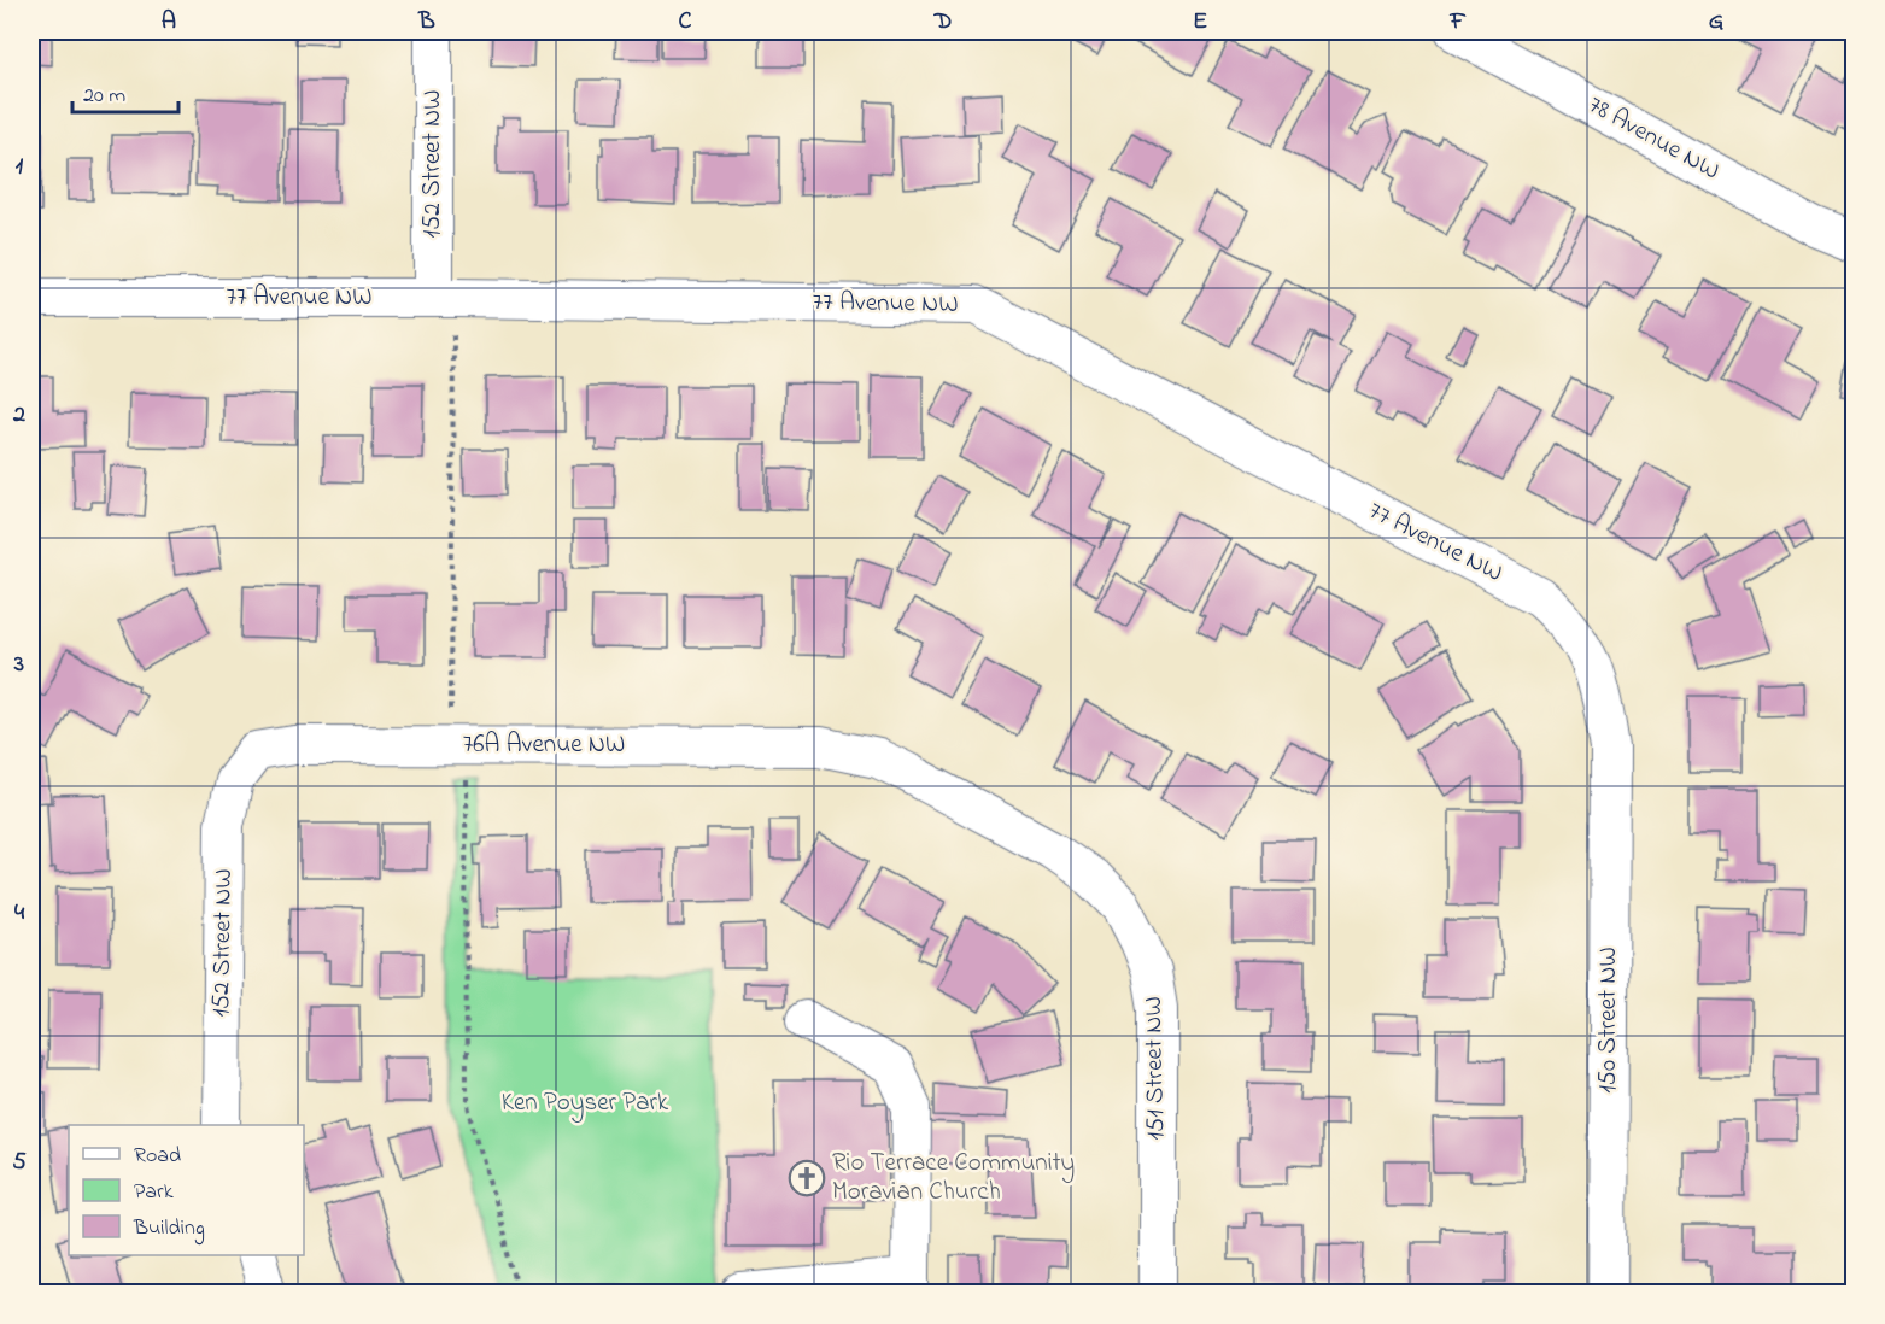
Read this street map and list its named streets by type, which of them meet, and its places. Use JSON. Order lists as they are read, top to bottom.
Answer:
{
  "streets": {
    "street": [
      "78 Avenue NW",
      "152 Street NW",
      "77 Avenue NW",
      "76A Avenue NW",
      "150 Street NW",
      "151 Street NW"
    ]
  },
  "crossings": [
    ["152 Street NW", "77 Avenue NW"],
    ["152 Street NW", "76A Avenue NW"],
    ["77 Avenue NW", "150 Street NW"],
    ["76A Avenue NW", "151 Street NW"]
  ],
  "parks": ["Ken Poyser Park"],
  "places": {
    "church": ["Rio Terrace Community Moravian Church"]
  },
  "legend": ["Road", "Park", "Building"],
  "scale_bar": "20 m",
  "grid": {
    "columns": [
      "A",
      "B",
      "C",
      "D",
      "E",
      "F",
      "G"
    ],
    "rows": [
      "1",
      "2",
      "3",
      "4",
      "5"
    ]
  }
}
